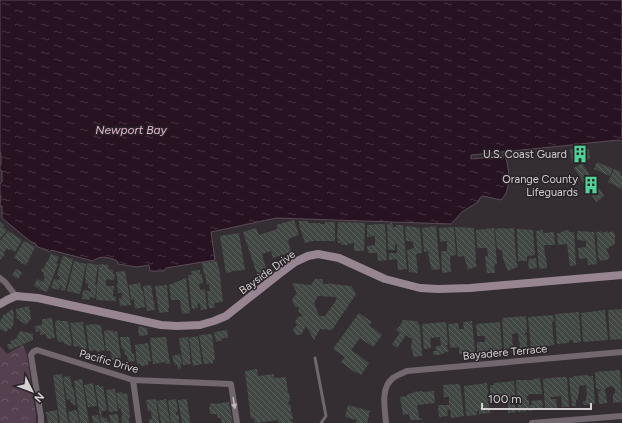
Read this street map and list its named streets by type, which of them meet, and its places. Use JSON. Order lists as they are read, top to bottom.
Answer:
{
  "streets": {
    "main road": ["Bayside Drive"],
    "street": ["Bayadere Terrace", "Pacific Drive"]
  },
  "one_way": ["Pacific Drive"],
  "water": ["Newport Bay"],
  "places": {
    "building": ["U.S. Coast Guard", "Orange County Lifeguards"]
  },
  "scale_bar": "100 m",
  "north": "bottom right"
}
